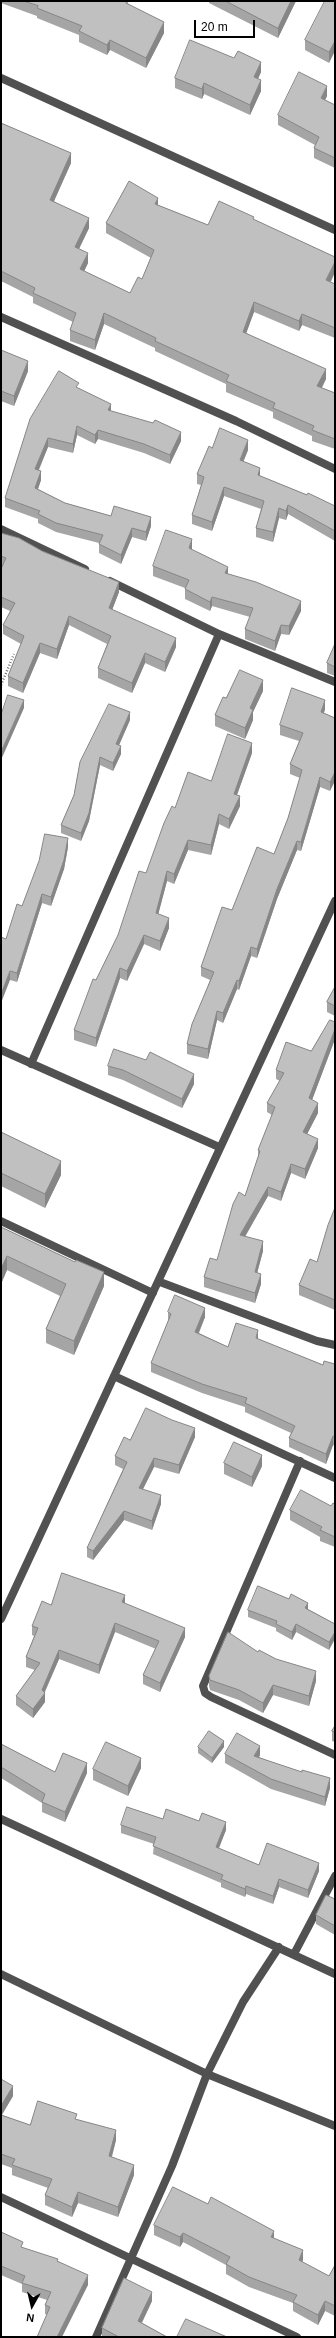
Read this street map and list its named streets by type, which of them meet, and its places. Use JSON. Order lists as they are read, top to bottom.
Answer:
{
  "scale_bar": "20 m",
  "north": "bottom"
}
